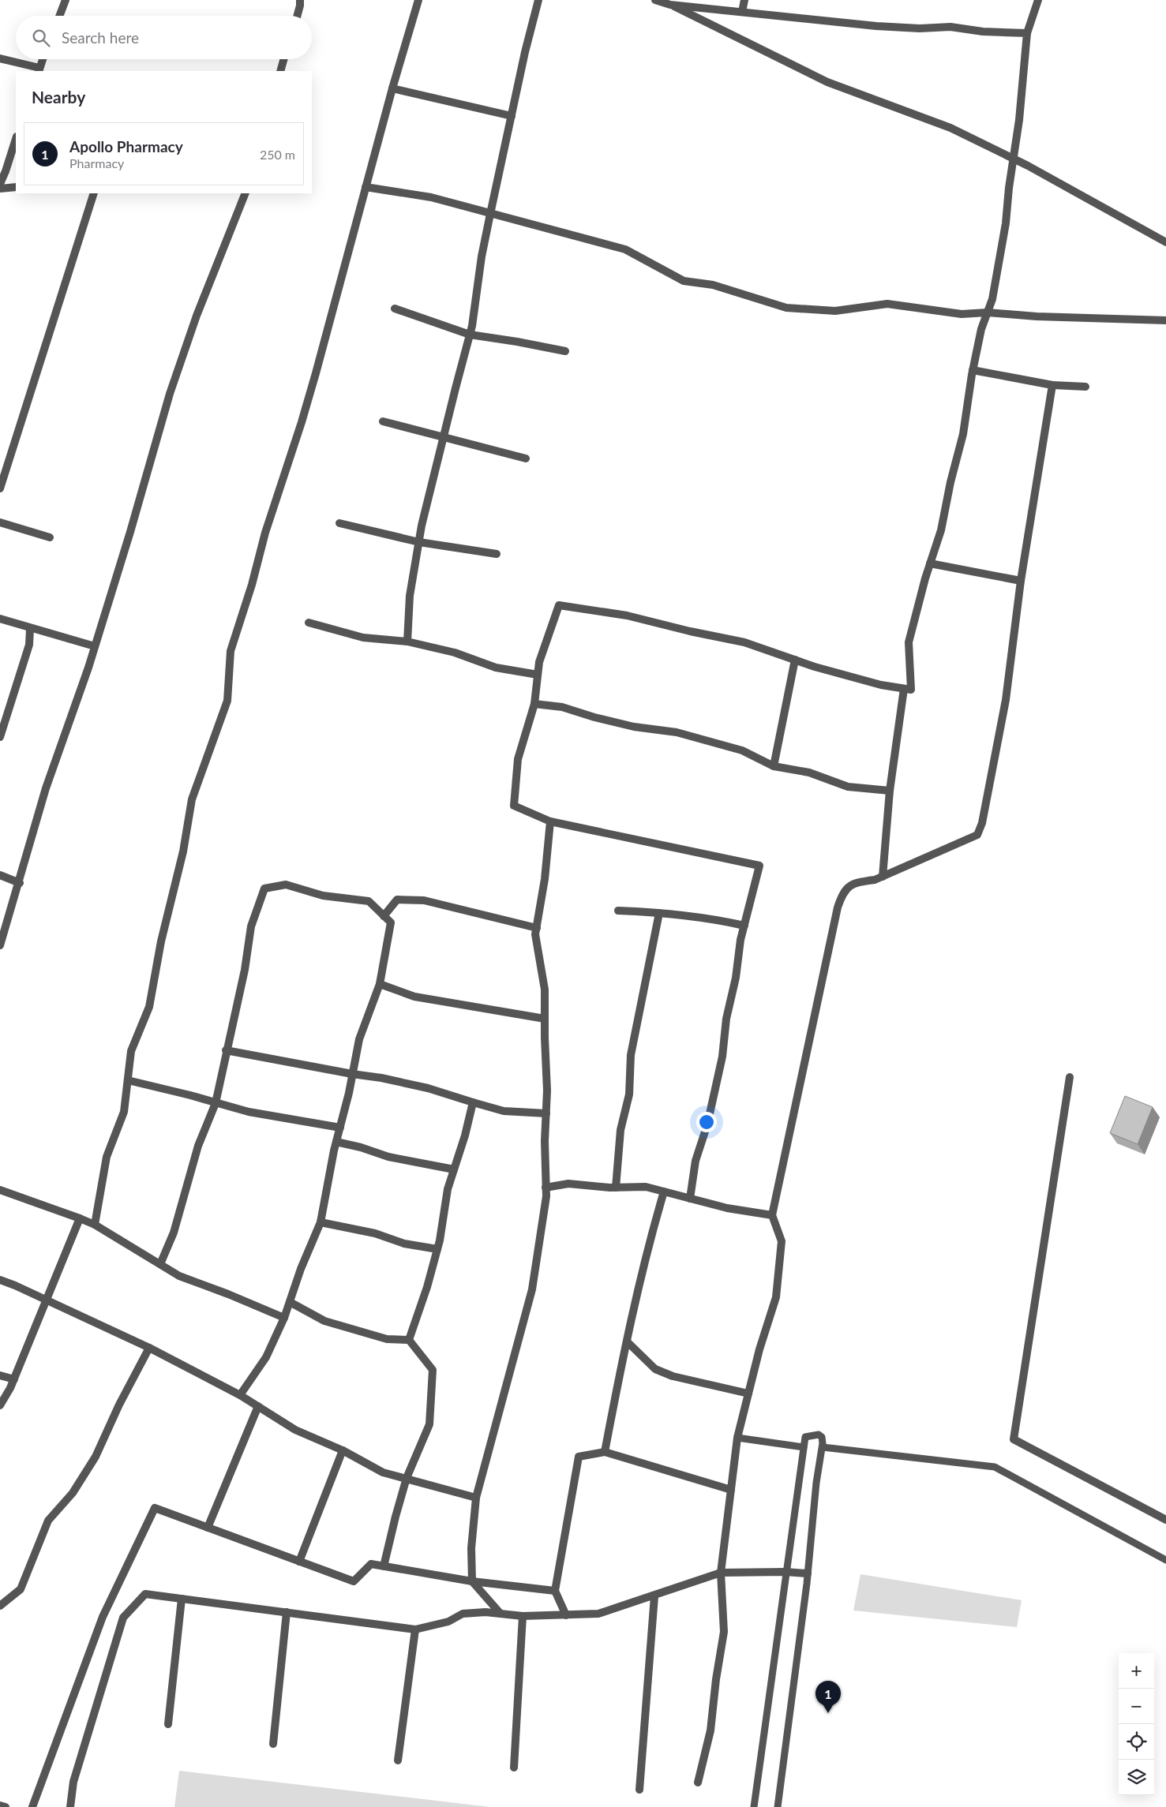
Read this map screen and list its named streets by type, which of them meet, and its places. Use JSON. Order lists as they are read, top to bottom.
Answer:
{
  "page": {
    "search": "Search here",
    "heading": "Nearby",
    "list": [
      {
        "mark": "1",
        "name": "Apollo Pharmacy",
        "note": "Pharmacy",
        "value": "250 m"
      }
    ],
    "map_buttons": ["+", "−"],
    "pins": "1"
  }
}
